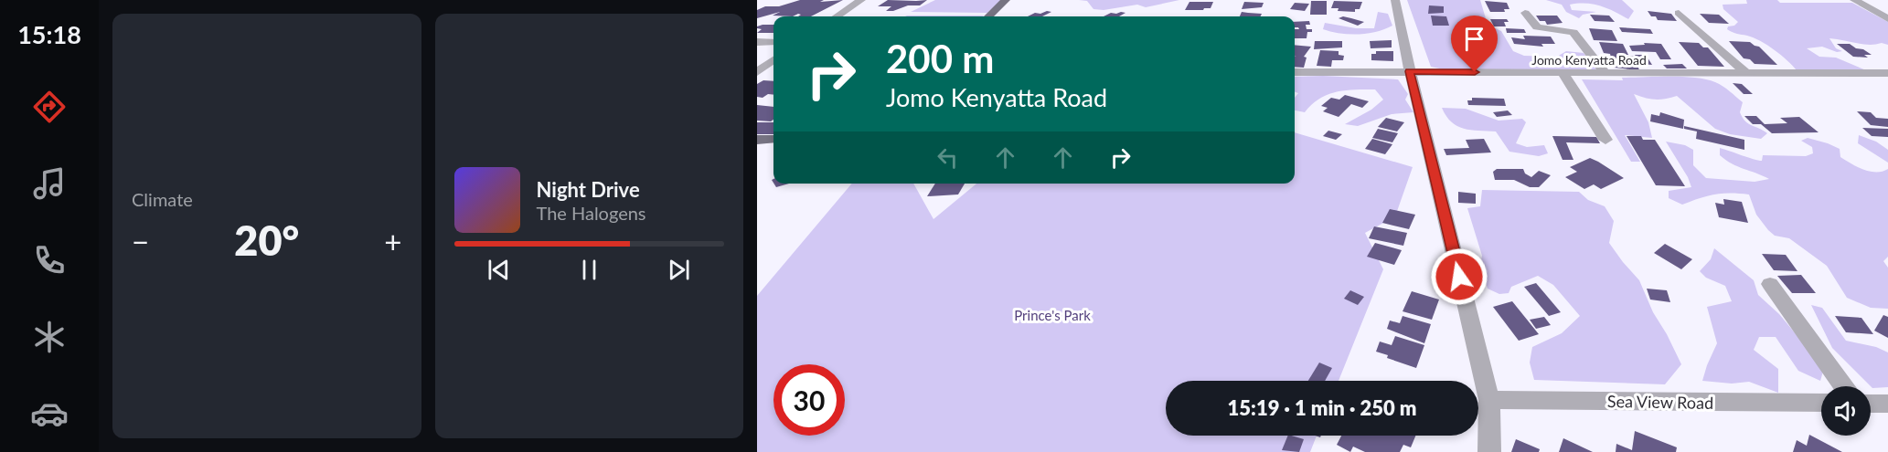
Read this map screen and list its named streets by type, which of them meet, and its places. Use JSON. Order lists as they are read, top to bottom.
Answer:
{
  "streets": {
    "street": ["Jomo Kenyatta Road", "Sea View Road"]
  },
  "parks": ["Prince's Park"],
  "page": {
    "tabs": "15:18",
    "tile": "Climate",
    "turn": ["200 m", "Jomo Kenyatta Road"],
    "song": ["Night Drive", "The Halogens"],
    "heat": ["−", "20°", "+"],
    "limit": "30",
    "trip": "15:19 · 1 min · 250 m"
  }
}
